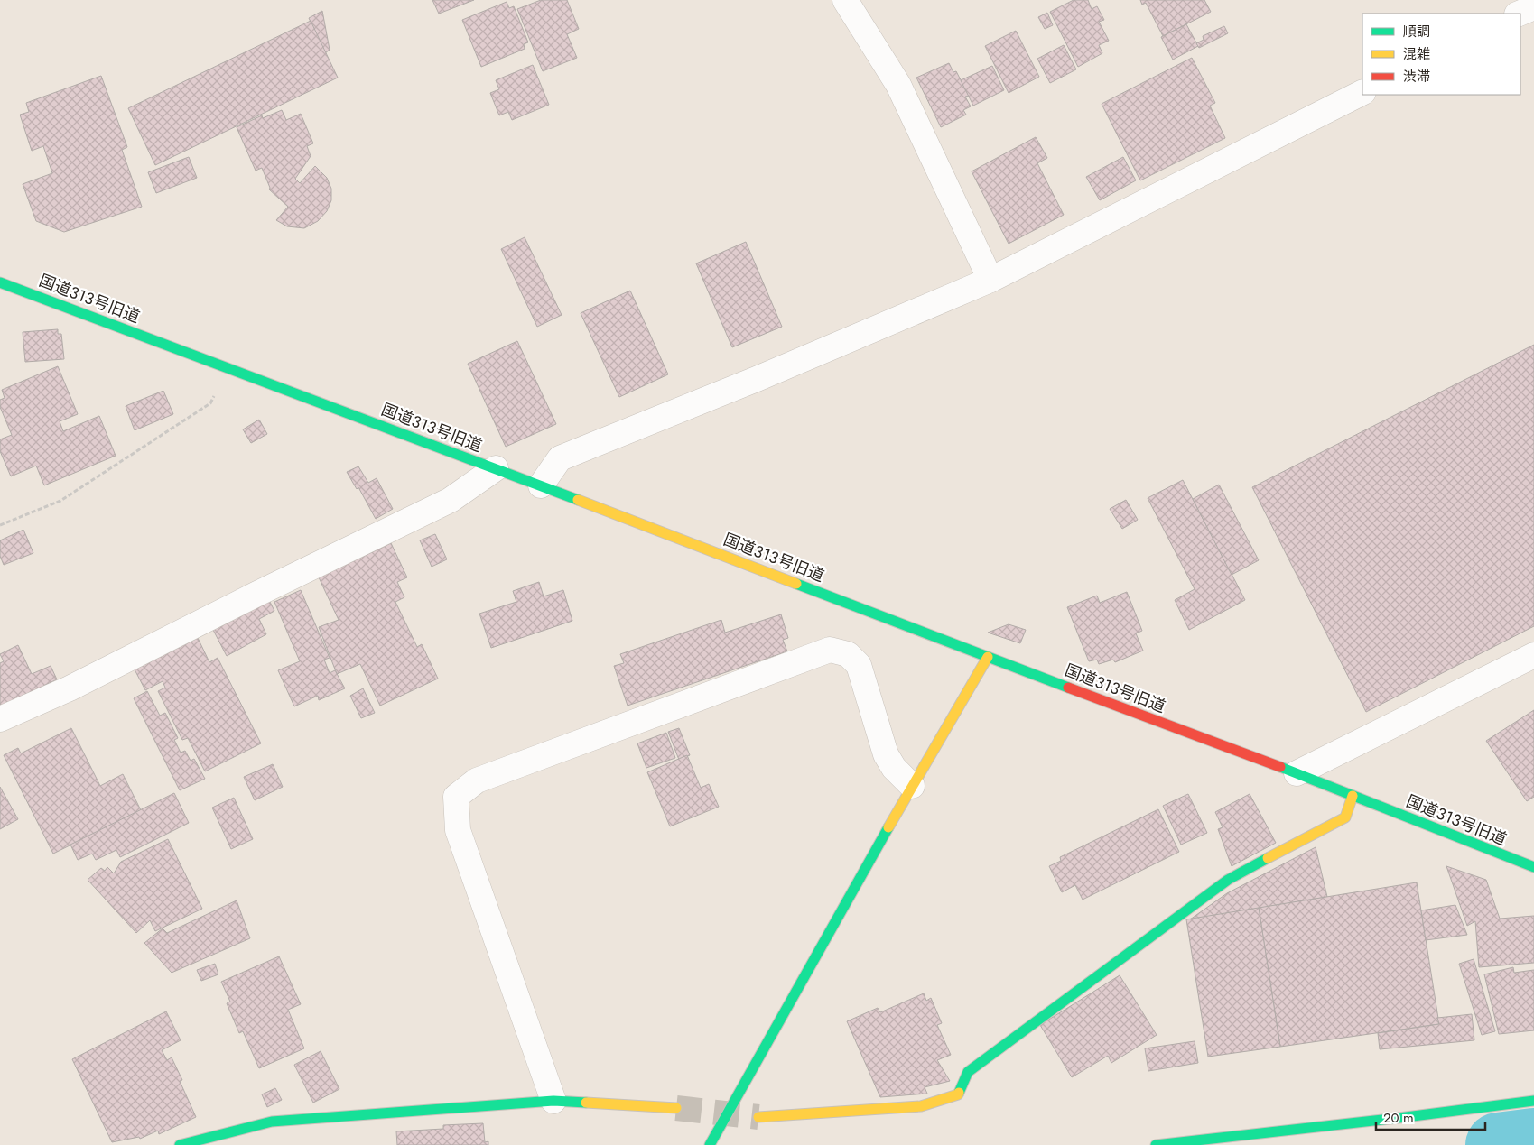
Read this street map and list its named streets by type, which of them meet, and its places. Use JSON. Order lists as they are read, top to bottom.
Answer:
{
  "streets": {
    "street": ["国道313号旧道"]
  },
  "legend": ["順調", "混雑", "渋滞"],
  "scale_bar": "20 m"
}
